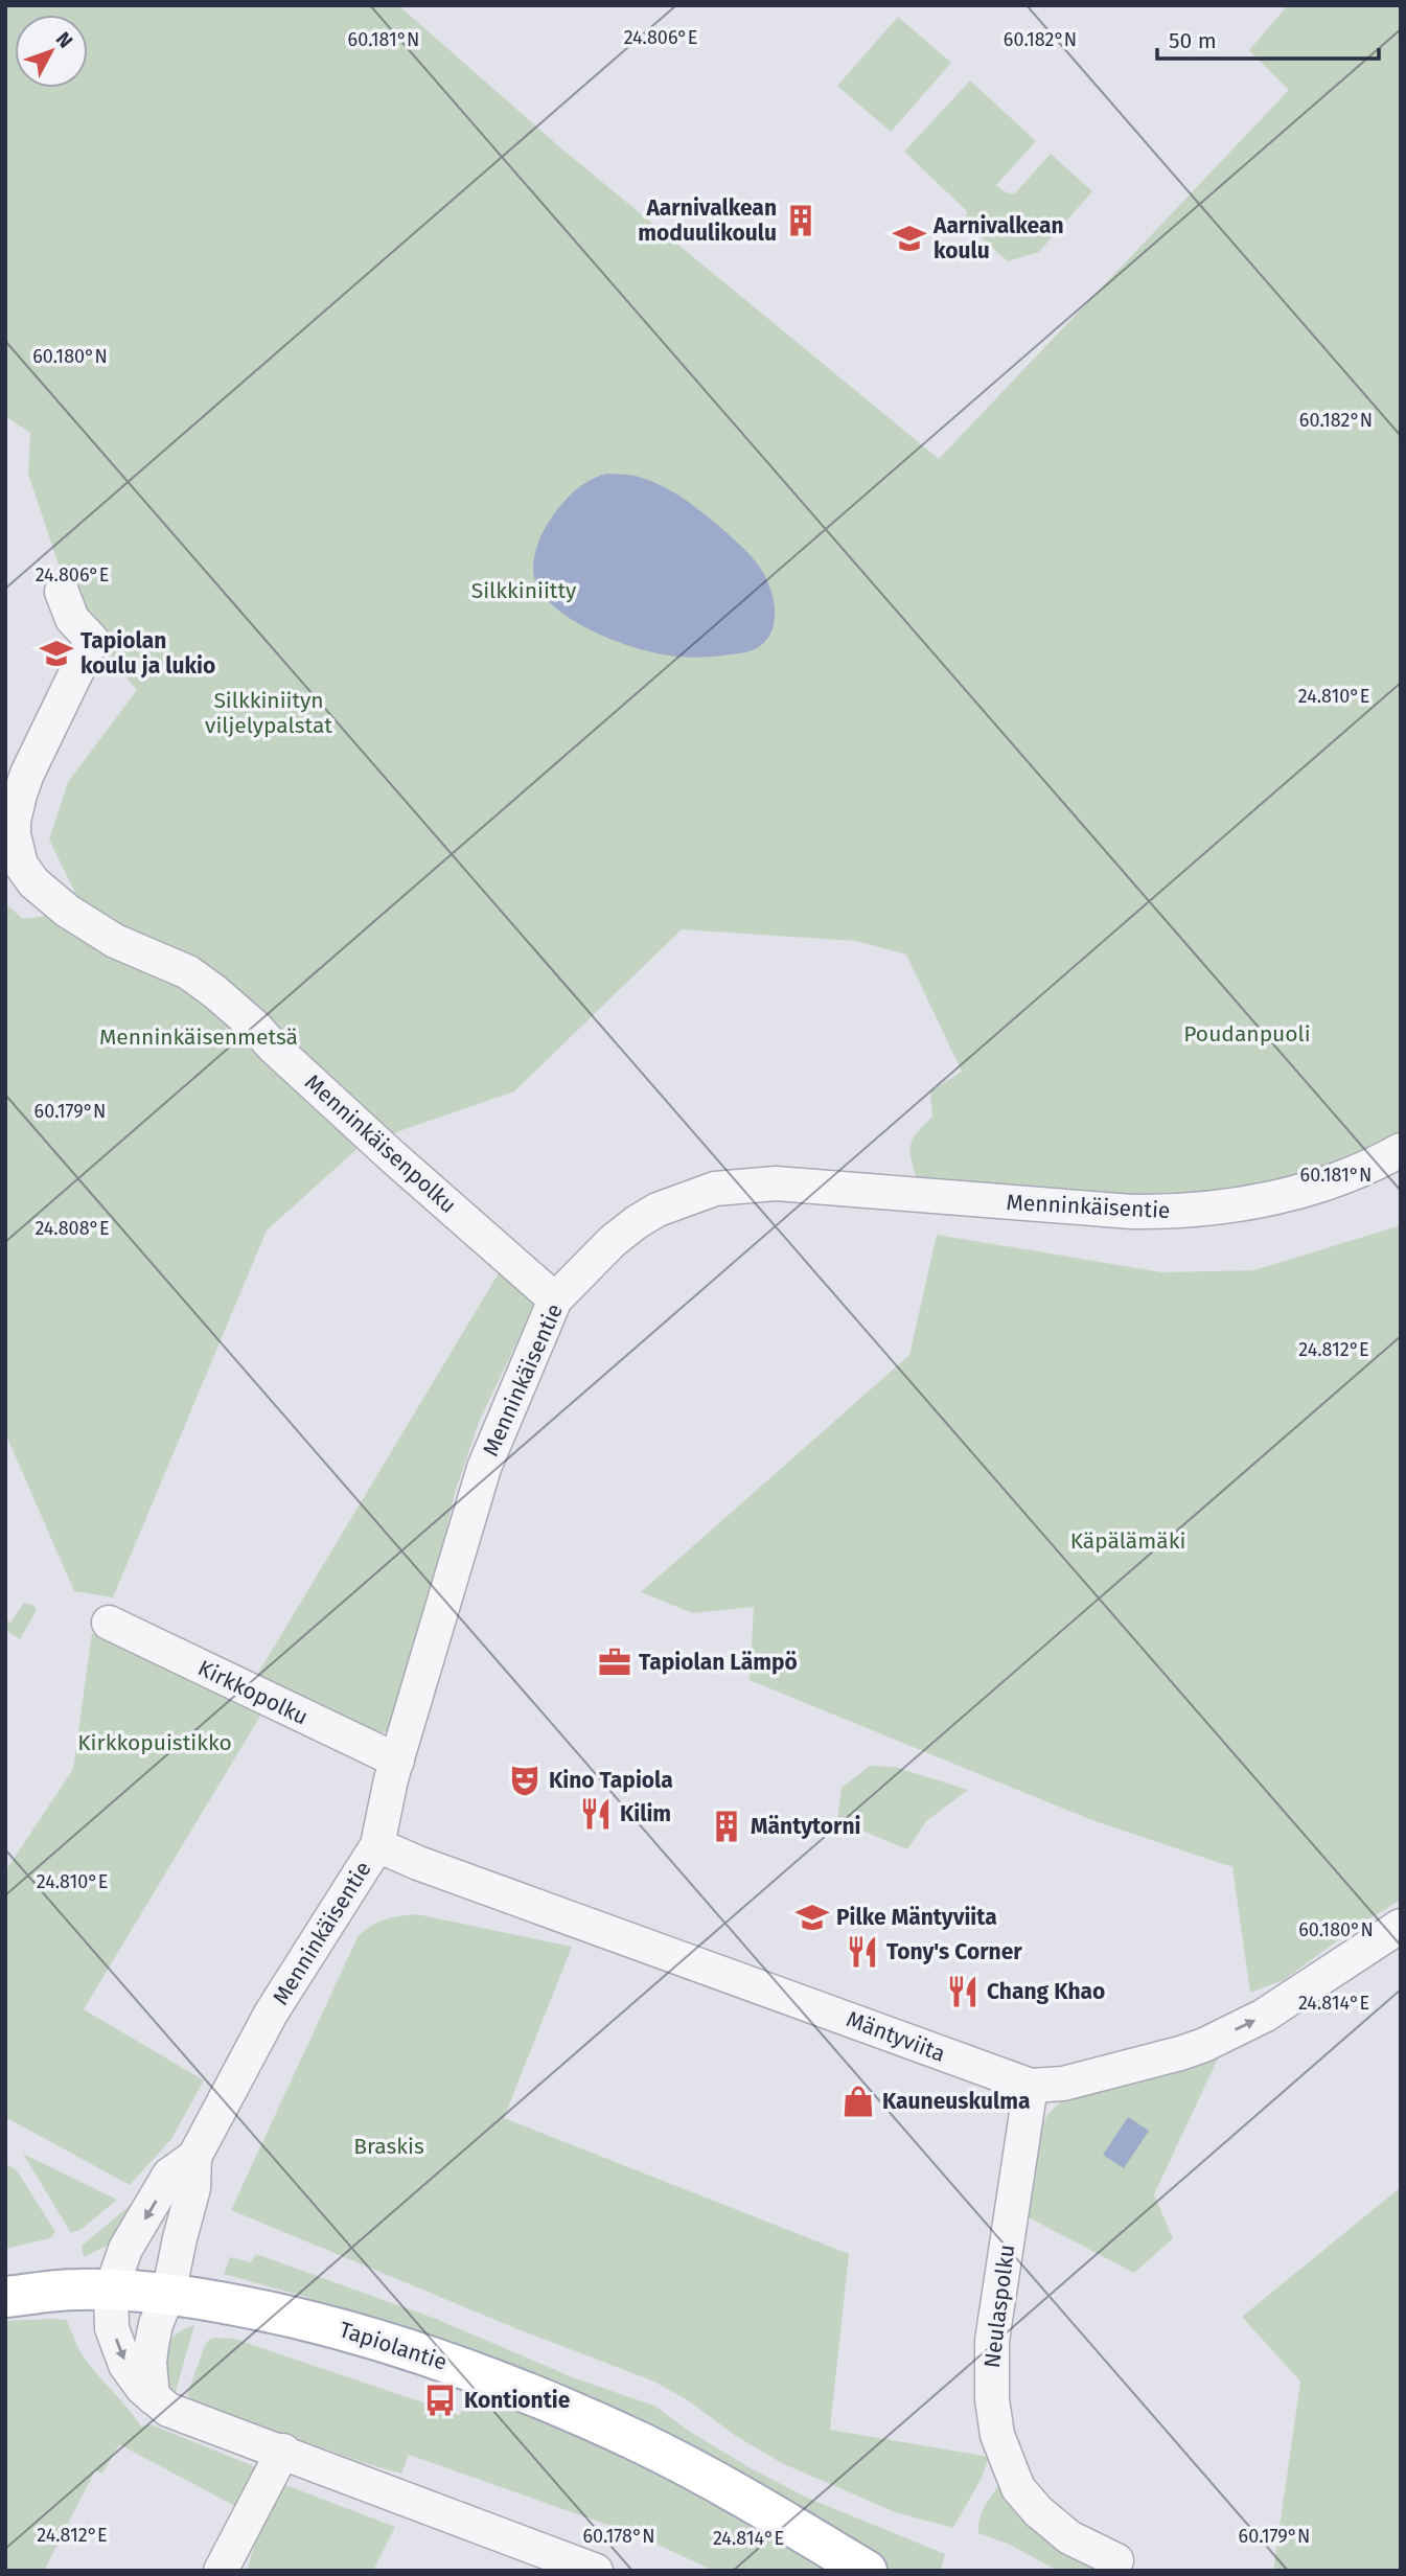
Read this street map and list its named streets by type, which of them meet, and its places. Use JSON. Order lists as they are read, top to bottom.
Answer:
{
  "streets": {
    "main road": ["Tapiolantie"],
    "street": [
      "Menninkäisenpolku",
      "Menninkäisentie",
      "Kirkkopolku",
      "Mäntyviita",
      "Neulaspolku"
    ]
  },
  "crossings": [
    ["Menninkäisenpolku", "Menninkäisentie"],
    ["Menninkäisentie", "Kirkkopolku"],
    ["Menninkäisentie", "Mäntyviita"],
    ["Menninkäisentie", "Tapiolantie"],
    ["Mäntyviita", "Neulaspolku"]
  ],
  "one_way": ["Mäntyviita"],
  "parks": [
    "Silkkiniitty",
    "Silkkiniityn viljelypalstat",
    "Poudanpuoli",
    "Menninkäisenmetsä",
    "Käpälämäki",
    "Kirkkopuistikko",
    "Braskis"
  ],
  "places": {
    "building": ["Aarnivalkean moduulikoulu", "Mäntytorni"],
    "school or university": ["Aarnivalkean koulu", "Tapiolan koulu ja lukio", "Pilke Mäntyviita"],
    "office": ["Tapiolan Lämpö"],
    "theatre": ["Kino Tapiola"],
    "restaurant": ["Kilim", "Tony's Corner", "Chang Khao"],
    "shop": ["Kauneuskulma"],
    "bus stop": ["Kontiontie"]
  },
  "scale_bar": "50 m",
  "north": "top right",
  "coordinates": [
    "24.806°E",
    "60.181°N",
    "60.182°N",
    "60.180°N",
    "24.810°E",
    "60.179°N",
    "24.808°E",
    "24.812°E",
    "24.814°E",
    "60.178°N"
  ]
}
